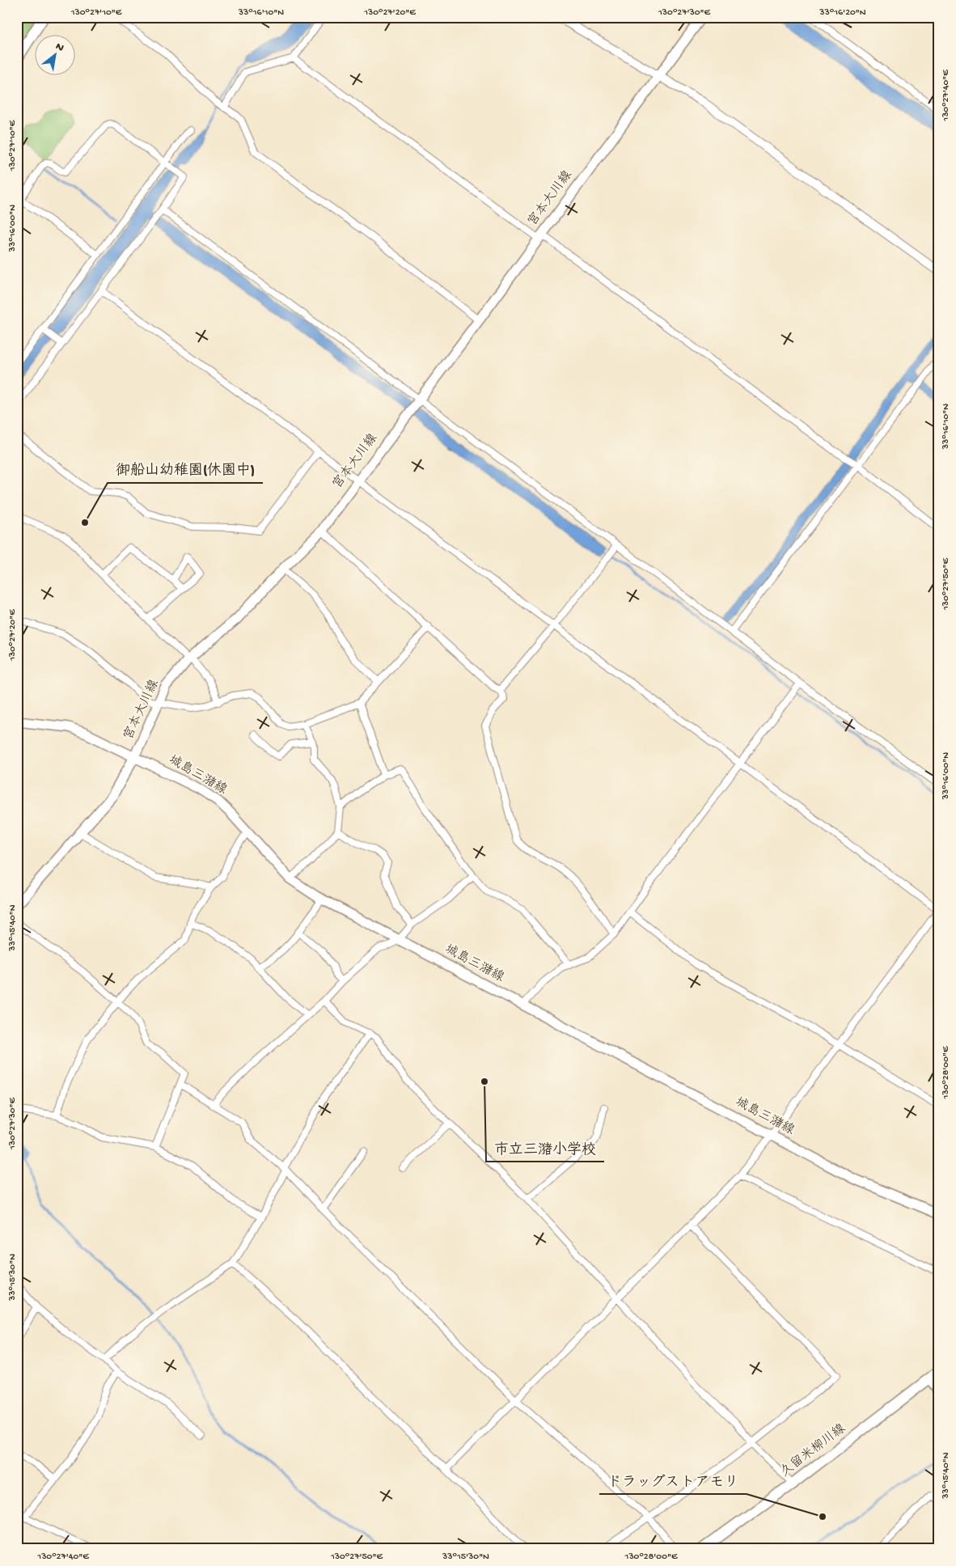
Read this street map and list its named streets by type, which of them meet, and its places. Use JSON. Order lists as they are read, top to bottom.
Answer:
{
  "streets": {
    "main road": ["宮本大川線", "城島三潴線", "久留米柳川線"]
  },
  "crossings": [
    ["宮本大川線", "城島三潴線"]
  ],
  "places": ["御船山幼稚園(休園中)", "市立三潴小学校", "ドラッグストアモリ"],
  "north": "top right",
  "coordinates": [
    "130°27'10\"E",
    "33°16'10\"N",
    "130°27'20\"E",
    "130°27'30\"E",
    "33°16'20\"N",
    "130°27'40\"E",
    "33°16'00\"N",
    "130°27'50\"E",
    "33°15'40\"N",
    "130°28'00\"E",
    "33°15'30\"N"
  ]
}
